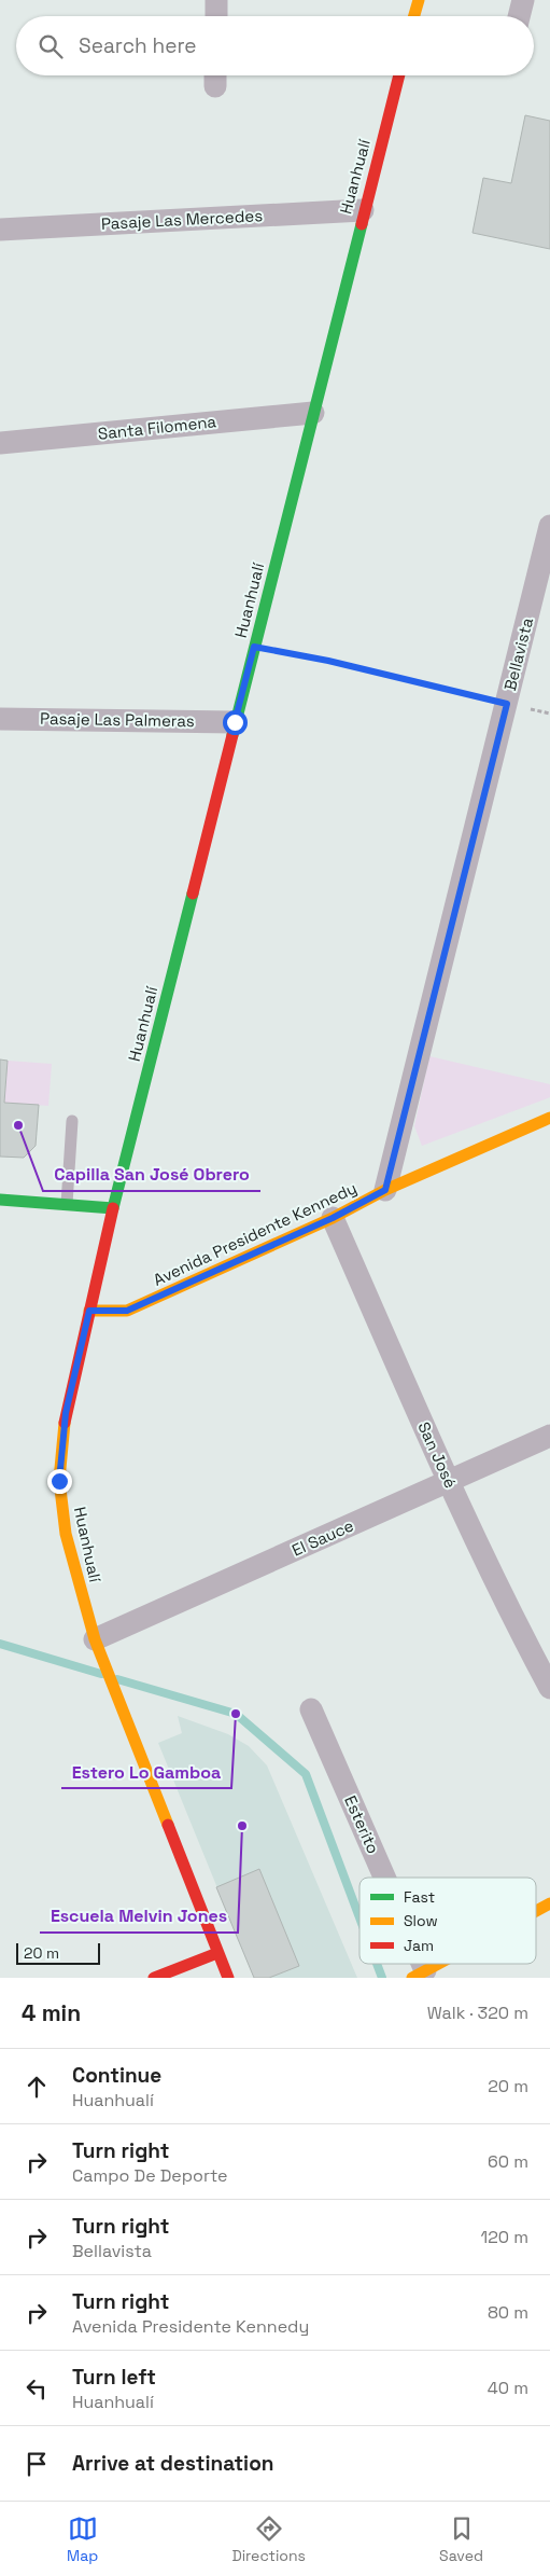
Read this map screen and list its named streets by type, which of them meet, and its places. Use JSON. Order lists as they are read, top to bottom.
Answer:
{
  "streets": {
    "street": [
      "Huanhualí",
      "Pasaje Las Mercedes",
      "Santa Filomena",
      "Bellavista",
      "Pasaje Las Palmeras",
      "Avenida Presidente Kennedy",
      "San José",
      "El Sauce",
      "Esterito"
    ]
  },
  "crossings": [
    ["Huanhualí", "Pasaje Las Mercedes"],
    ["Huanhualí", "Santa Filomena"],
    ["Huanhualí", "Pasaje Las Palmeras"],
    ["Huanhualí", "Avenida Presidente Kennedy"],
    ["Huanhualí", "El Sauce"],
    ["Bellavista", "Avenida Presidente Kennedy"],
    ["Avenida Presidente Kennedy", "San José"],
    ["San José", "El Sauce"]
  ],
  "places": ["Capilla San José Obrero", "Estero Lo Gamboa", "Escuela Melvin Jones"],
  "legend": ["Fast", "Slow", "Jam"],
  "scale_bar": "20 m",
  "page": {
    "search": "Search here",
    "scale": "20 m",
    "heading": ["4 min", "Walk · 320 m"],
    "list": [
      ["Continue", "Huanhualí", "20 m"],
      ["Turn right", "Campo De Deporte", "60 m"],
      ["Turn right", "Bellavista", "120 m"],
      ["Turn right", "Avenida Presidente Kennedy", "80 m"],
      ["Turn left", "Huanhualí", "40 m"],
      "Arrive at destination"
    ],
    "nav": ["Map", "Directions", "Saved"]
  }
}
